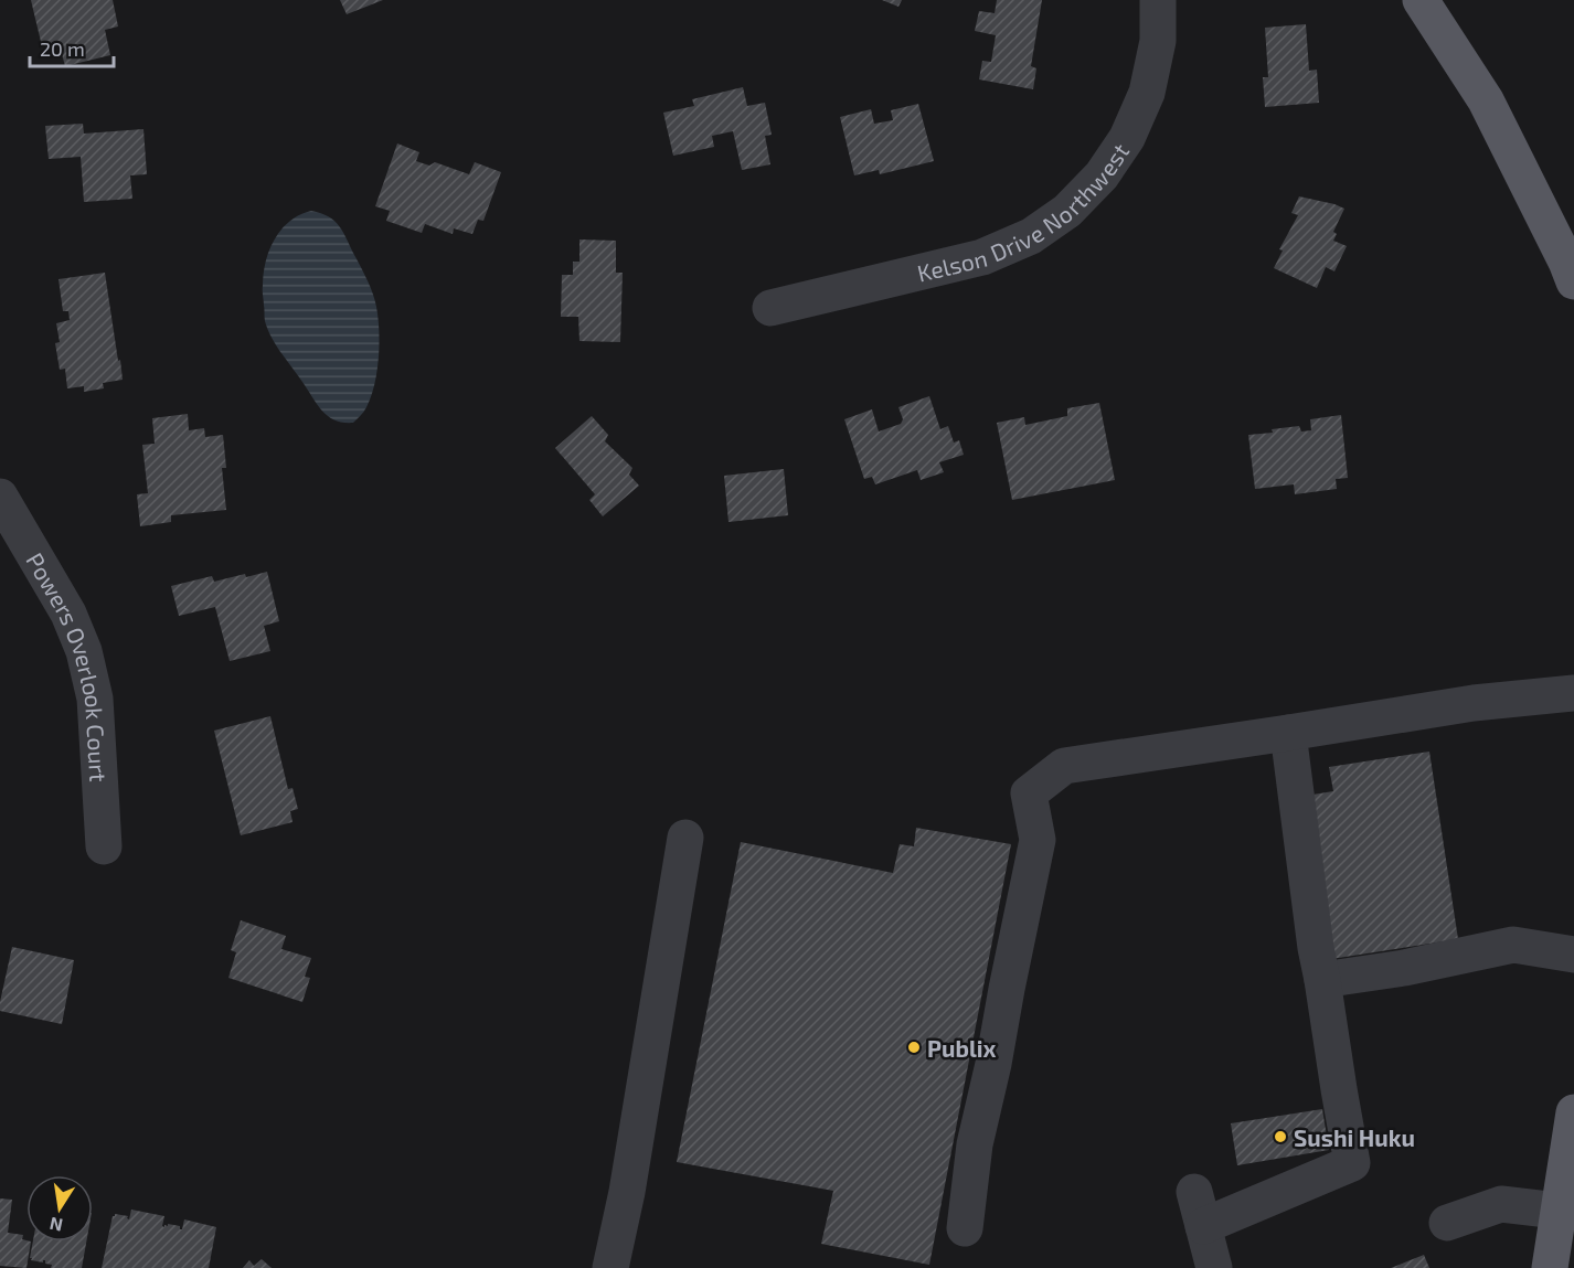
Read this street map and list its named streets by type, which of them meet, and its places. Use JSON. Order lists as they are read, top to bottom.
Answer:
{
  "streets": {
    "street": ["Kelson Drive Northwest", "Powers Overlook Court"]
  },
  "places": ["Publix", "Sushi Huku"],
  "scale_bar": "20 m",
  "north": "bottom"
}
